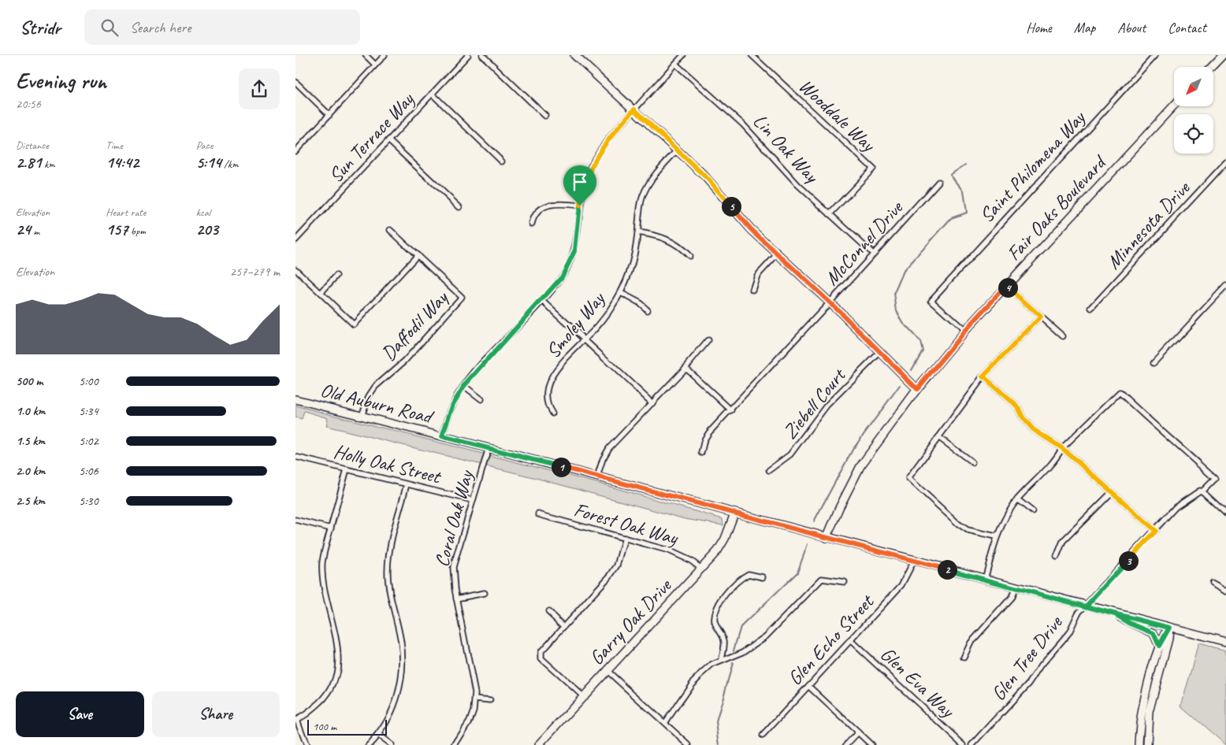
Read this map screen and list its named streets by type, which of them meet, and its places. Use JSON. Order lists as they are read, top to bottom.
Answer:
{
  "streets": {
    "main road": ["Fair Oaks Boulevard", "Old Auburn Road", "Garry Oak Drive"],
    "street": [
      "Wooddale Way",
      "Sun Terrace Way",
      "Lin Oak Way",
      "Saint Philomena Way",
      "Minnesota Drive",
      "McConnel Drive",
      "Smoley Way",
      "Daffodil Way",
      "Ziebell Court",
      "Holly Oak Street",
      "Coral Oak Way",
      "Forest Oak Way",
      "Glen Echo Street",
      "Glen Tree Drive",
      "Glen Eva Way"
    ]
  },
  "crossings": [
    ["Wooddale Way", "Lin Oak Way"],
    ["Lin Oak Way", "McConnel Drive"],
    ["Saint Philomena Way", "Fair Oaks Boulevard"],
    ["Fair Oaks Boulevard", "Old Auburn Road"],
    ["Daffodil Way", "Old Auburn Road"],
    ["Old Auburn Road", "Coral Oak Way"],
    ["Old Auburn Road", "Garry Oak Drive"],
    ["Old Auburn Road", "Glen Echo Street"],
    ["Old Auburn Road", "Glen Tree Drive"],
    ["Holly Oak Street", "Coral Oak Way"],
    ["Forest Oak Way", "Garry Oak Drive"],
    ["Glen Echo Street", "Glen Eva Way"]
  ],
  "scale_bar": "100 m",
  "north": "bottom left",
  "page": {
    "header": "Stridr",
    "search": "Search here",
    "nav": [
      "Home",
      "Map",
      "About",
      "Contact"
    ],
    "heading": ["Evening run", "20:56"],
    "stats": [
      ["Distance", "2.81 km"],
      ["Time", "14:42"],
      ["Pace", "5:14 /km"],
      ["Elevation", "24 m"],
      ["Heart rate", "157 bpm"],
      ["kcal", "203"]
    ],
    "pins": [
      "5",
      "4",
      "1",
      "3",
      "2"
    ],
    "chart": ["Elevation", "257–279 m"],
    "list": [
      {
        "name": "500 m",
        "note": "5:00"
      },
      {
        "name": "1.0 km",
        "note": "5:34"
      },
      {
        "name": "1.5 km",
        "note": "5:02"
      },
      {
        "name": "2.0 km",
        "note": "5:06"
      },
      {
        "name": "2.5 km",
        "note": "5:30"
      }
    ],
    "buttons": ["Save", "Share"],
    "scale": "100 m"
  }
}
